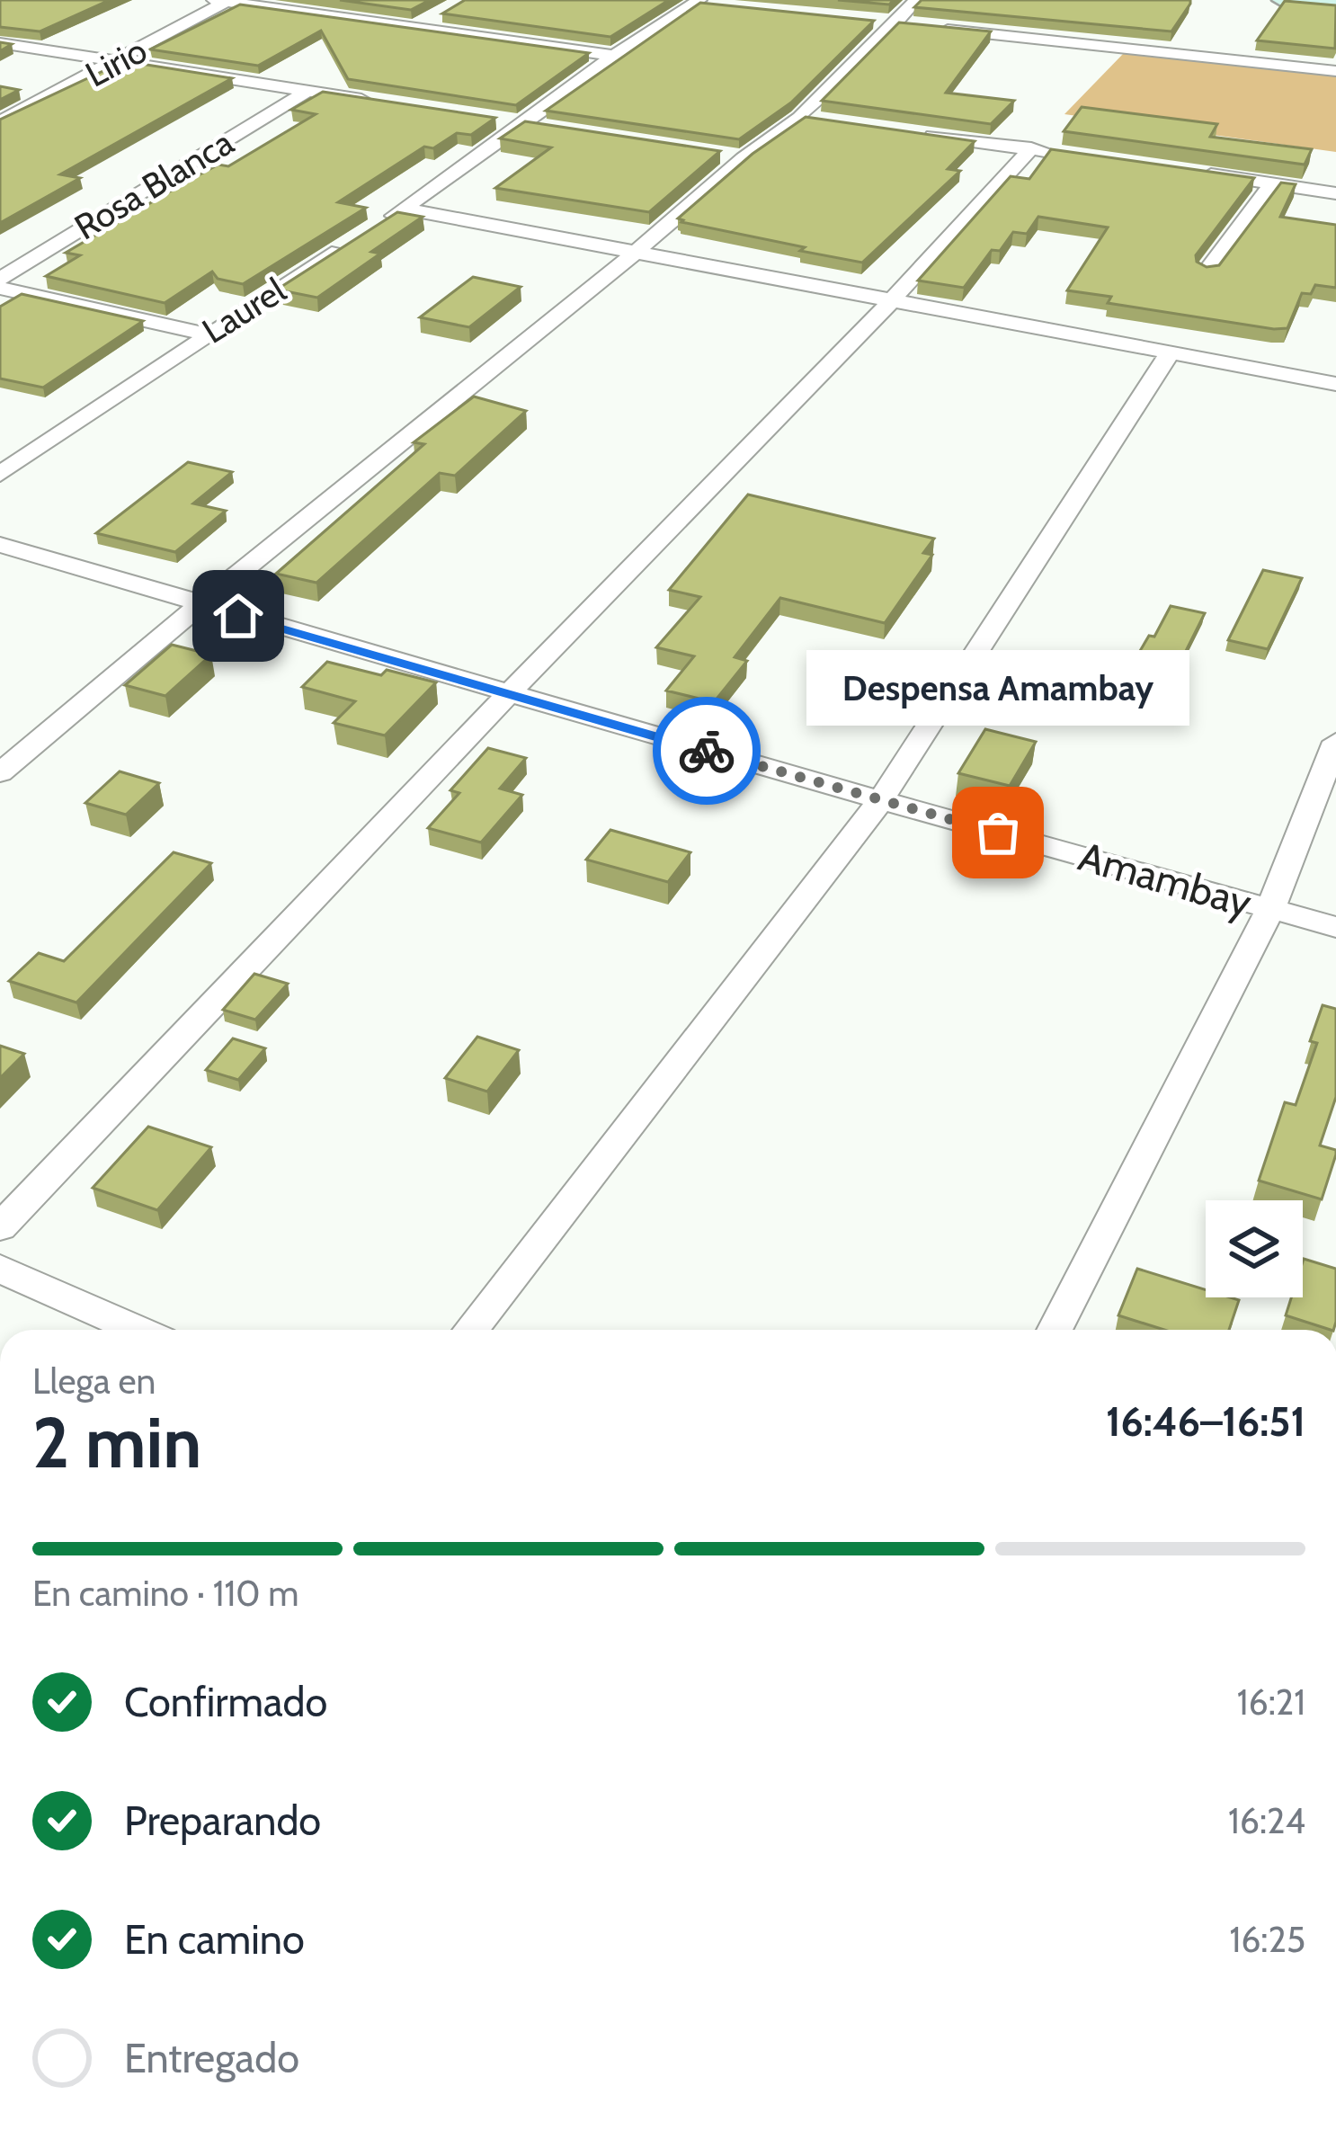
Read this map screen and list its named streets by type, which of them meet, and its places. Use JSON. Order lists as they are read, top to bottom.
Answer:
{
  "streets": {
    "street": [
      "Lirio",
      "Rosa Blanca",
      "Laurel",
      "Amambay"
    ]
  },
  "places": ["Despensa Amambay"],
  "page": {
    "bubble": "Despensa Amambay",
    "heading": ["2 min", "Llega en", "16:46–16:51"],
    "bar": "En camino · 110 m",
    "list": [
      ["Confirmado", "16:21"],
      ["Preparando", "16:24"],
      ["En camino", "16:25"],
      "Entregado"
    ]
  }
}
